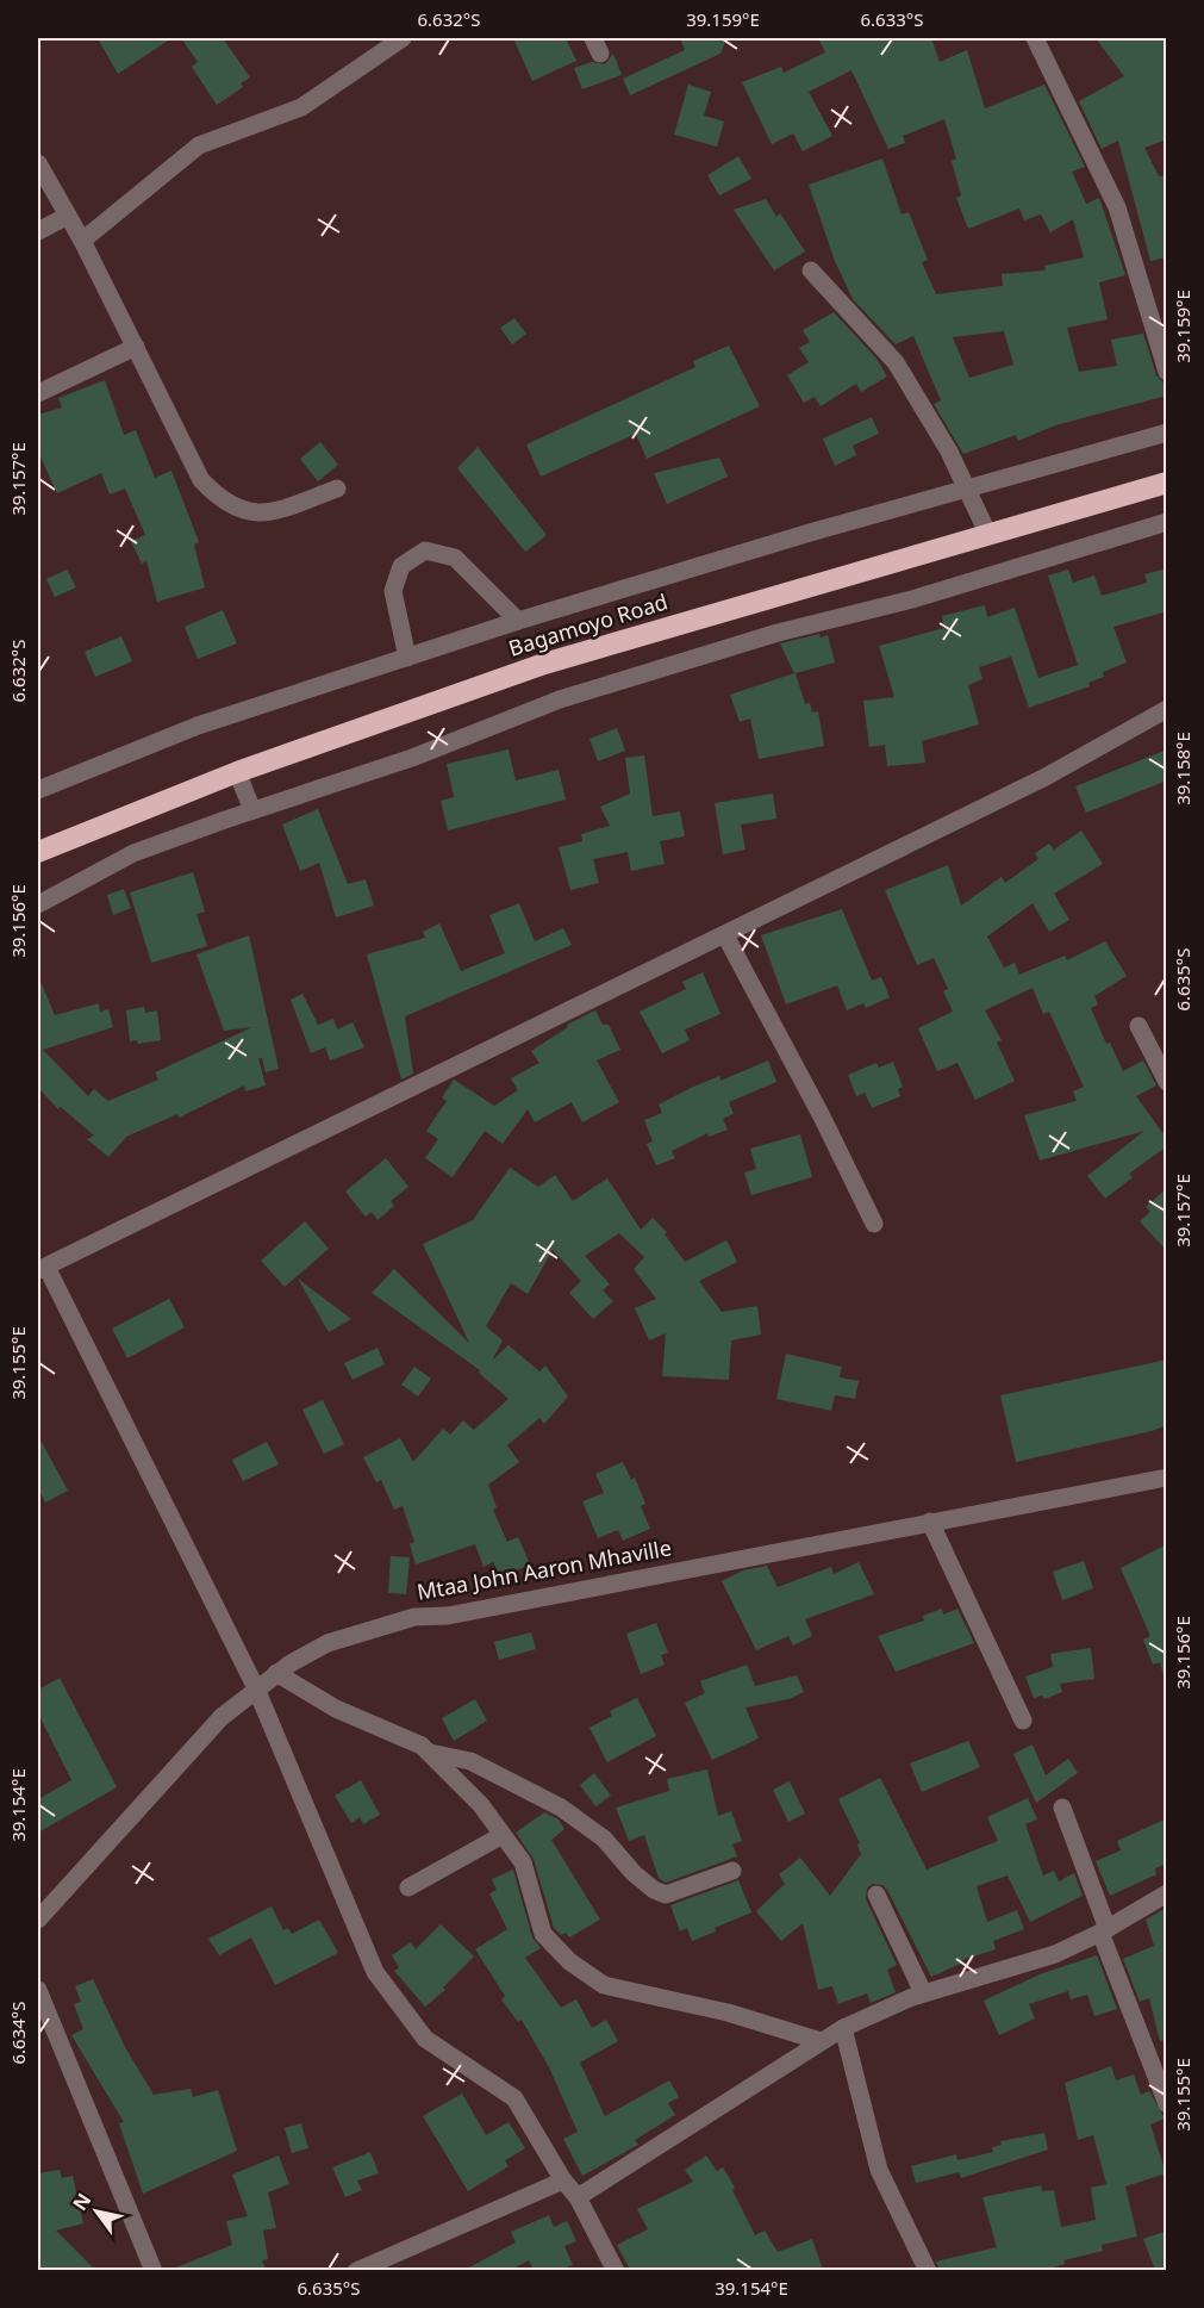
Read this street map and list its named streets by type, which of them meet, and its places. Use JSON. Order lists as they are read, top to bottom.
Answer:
{
  "streets": {
    "highway": ["Bagamoyo Road"],
    "street": ["Mtaa John Aaron Mhaville"]
  },
  "north": "top left",
  "coordinates": [
    "6.632°S",
    "39.159°E",
    "6.633°S",
    "39.157°E",
    "39.158°E",
    "39.156°E",
    "6.635°S",
    "39.155°E",
    "39.154°E",
    "6.634°S"
  ]
}
